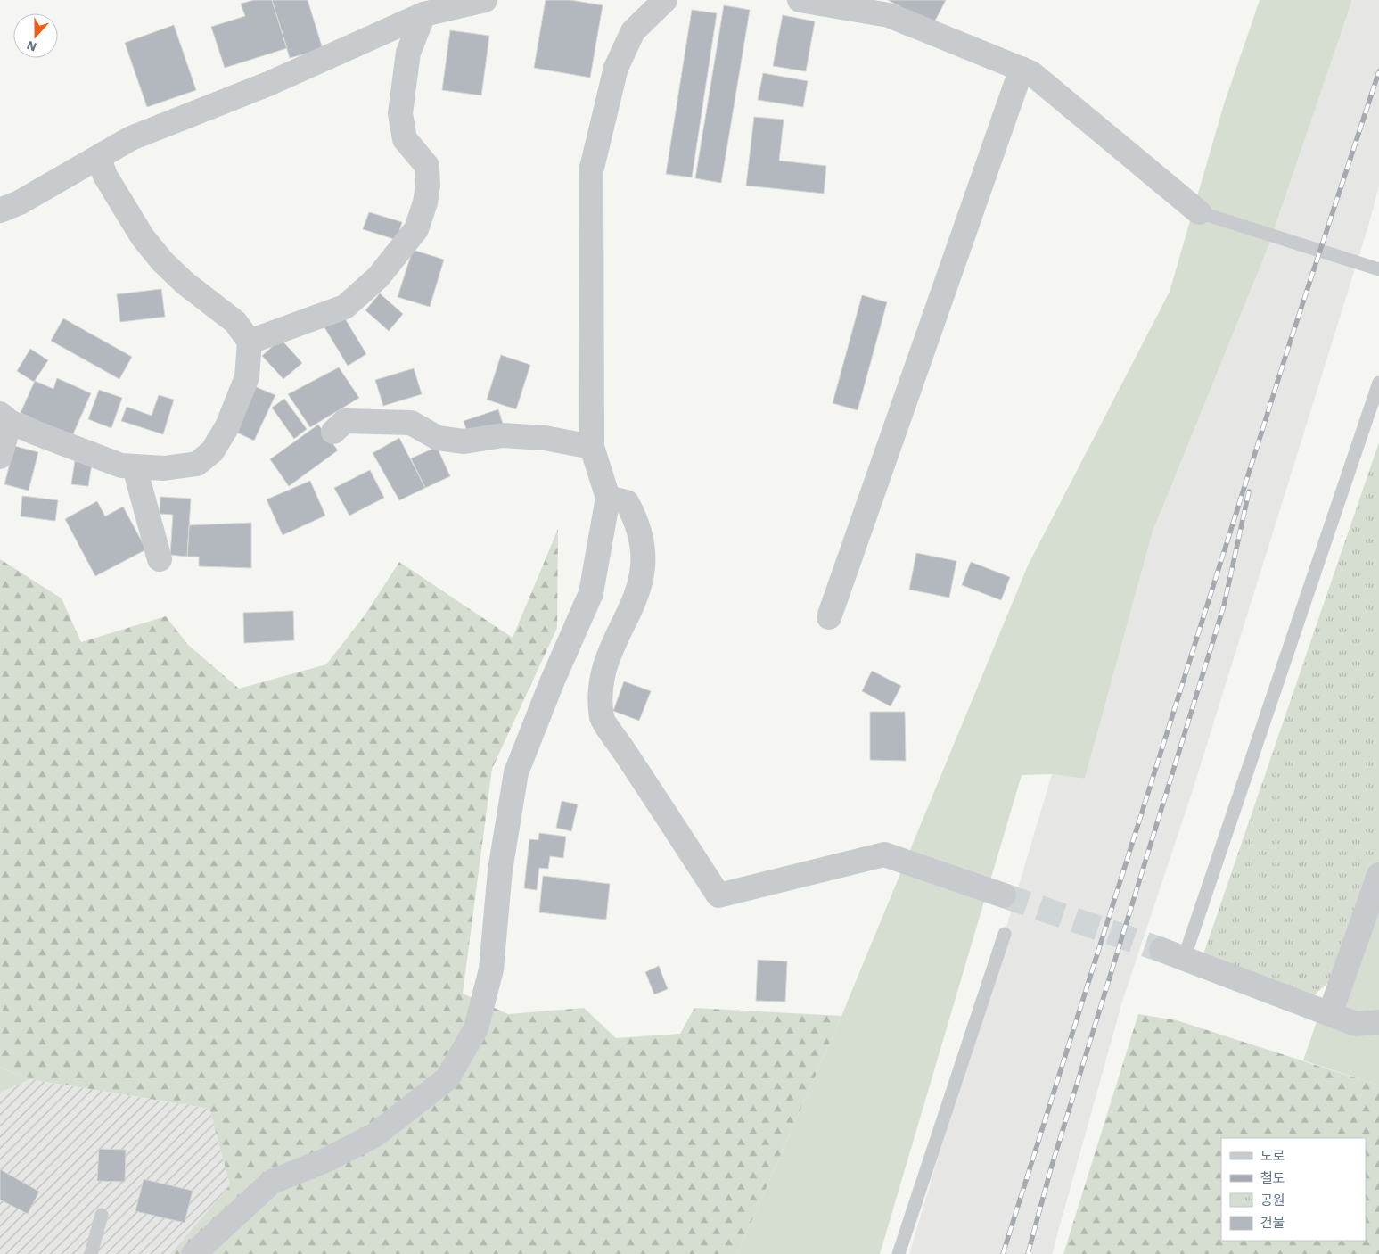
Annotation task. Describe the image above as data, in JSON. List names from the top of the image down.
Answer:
{
  "legend": [
    "도로",
    "철도",
    "공원",
    "건물"
  ],
  "north": "bottom"
}
